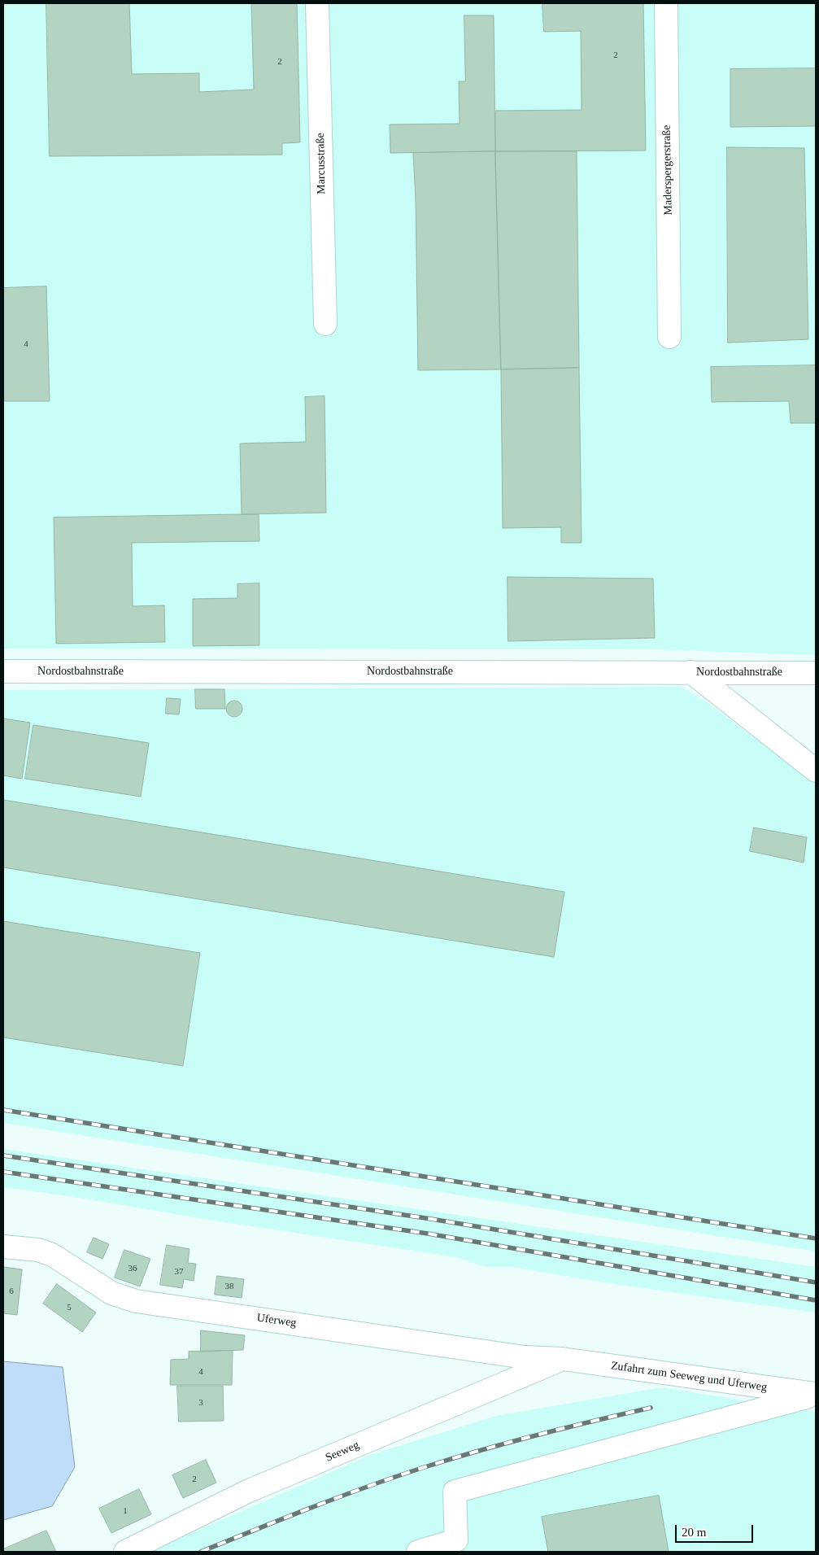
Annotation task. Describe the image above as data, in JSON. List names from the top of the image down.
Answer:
{
  "streets": {
    "street": [
      "Marcusstraße",
      "Maderspergerstraße",
      "Nordostbahnstraße",
      "Uferweg",
      "Zufahrt zum Seeweg und Uferweg",
      "Seeweg"
    ]
  },
  "crossings": [
    ["Uferweg", "Zufahrt zum Seeweg und Uferweg"],
    ["Uferweg", "Seeweg"],
    ["Zufahrt zum Seeweg und Uferweg", "Seeweg"]
  ],
  "house_numbers": [
    "2",
    "2",
    "4",
    "36",
    "37",
    "38",
    "6",
    "5",
    "4",
    "3",
    "2",
    "1"
  ],
  "scale_bar": "20 m"
}
